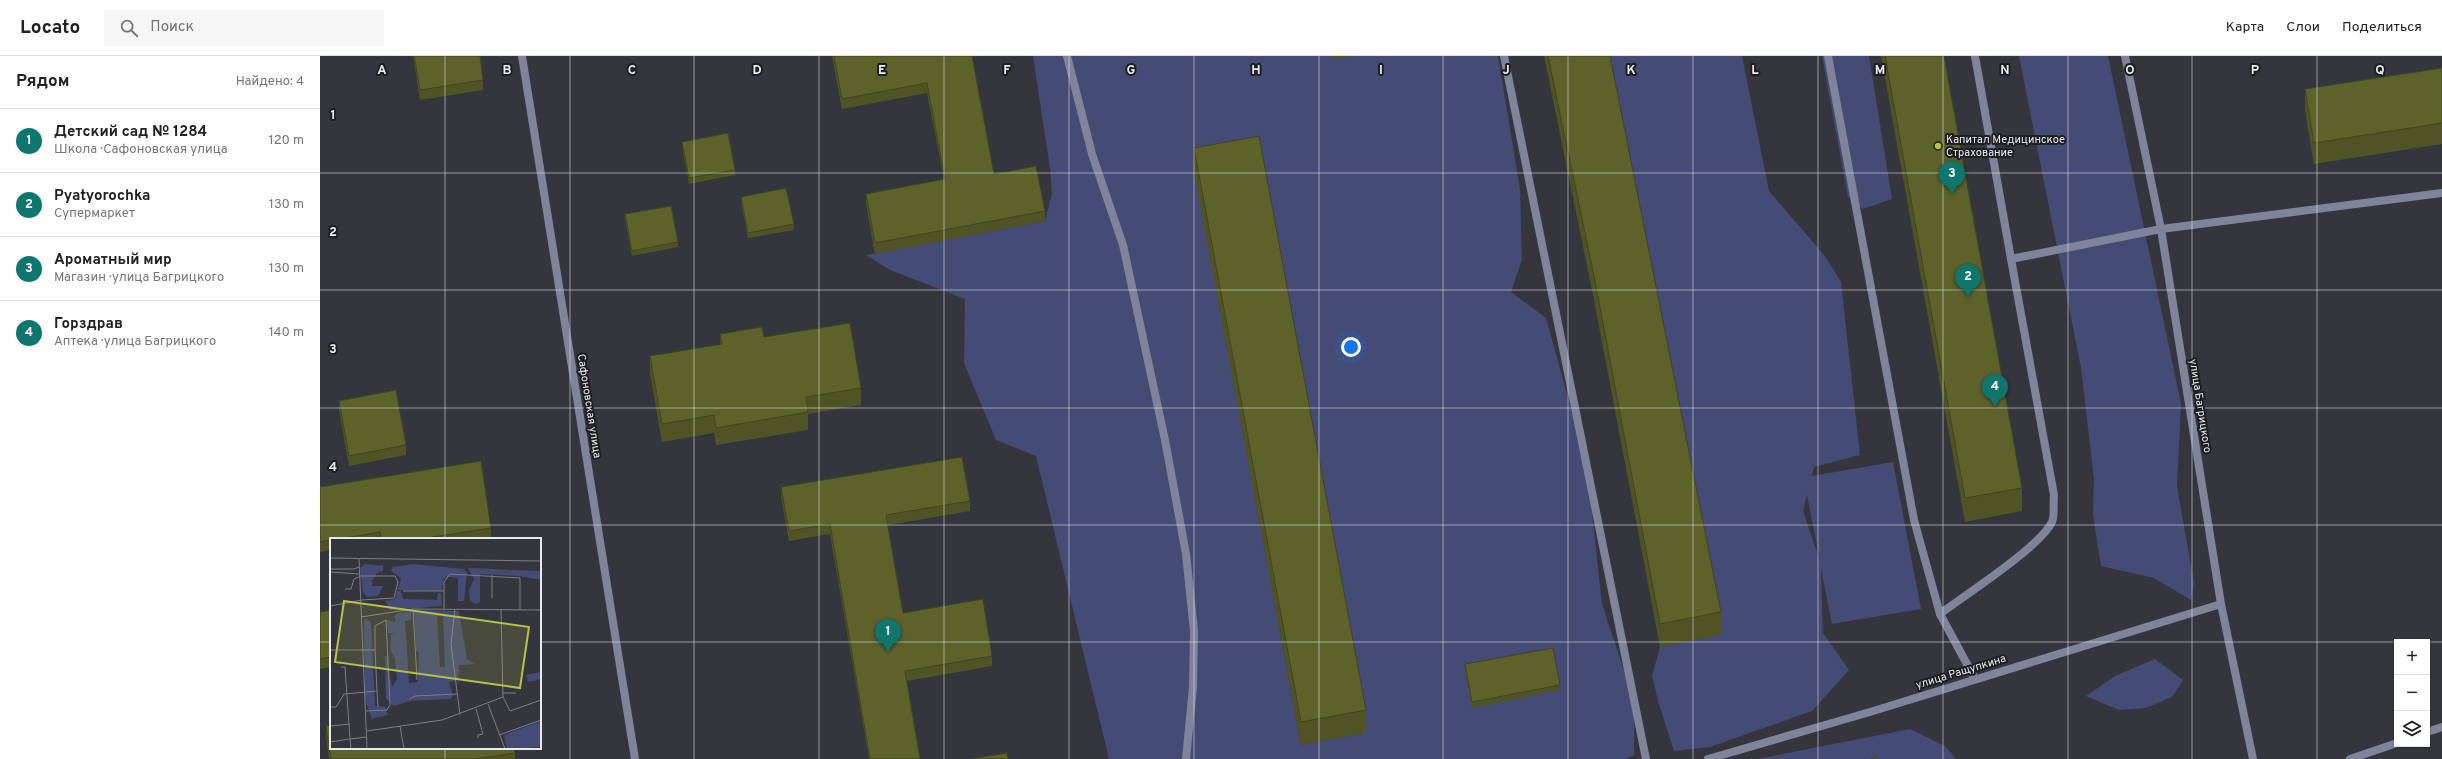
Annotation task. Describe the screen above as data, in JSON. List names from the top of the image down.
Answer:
{
  "streets": {
    "street": ["Сафоновская улица", "улица Багрицкого", "улица Ращупкина"]
  },
  "crossings": [
    ["улица Багрицкого", "улица Ращупкина"]
  ],
  "places": ["Капитал Медицинское Страхование"],
  "page": {
    "header": "Locato",
    "search": "Поиск",
    "nav": ["Карта", "Слои", "Поделиться"],
    "heading": ["Рядом", "Найдено: 4"],
    "list": [
      {
        "mark": "1",
        "name": "Детский сад № 1284",
        "note": "Школа · Сафоновская улица",
        "value": "120 m"
      },
      {
        "mark": "2",
        "name": "Pyatyorochka",
        "note": "Супермаркет",
        "value": "130 m"
      },
      {
        "mark": "3",
        "name": "Ароматный мир",
        "note": "Магазин · улица Багрицкого",
        "value": "130 m"
      },
      {
        "mark": "4",
        "name": "Горздрав",
        "note": "Аптека · улица Багрицкого",
        "value": "140 m"
      }
    ],
    "pins": [
      "3",
      "2",
      "4",
      "1"
    ],
    "map_buttons": ["+", "−"]
  },
  "grid": {
    "columns": [
      "A",
      "B",
      "C",
      "D",
      "E",
      "F",
      "G",
      "H",
      "I",
      "J",
      "K",
      "L",
      "M",
      "N",
      "O",
      "P",
      "Q"
    ],
    "rows": [
      "1",
      "2",
      "3",
      "4"
    ]
  }
}
